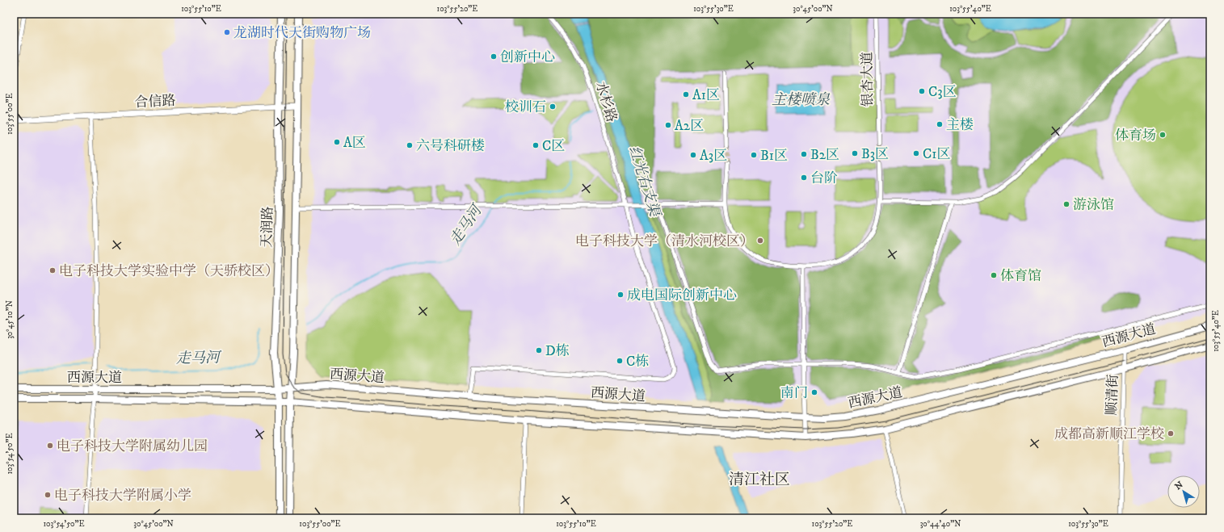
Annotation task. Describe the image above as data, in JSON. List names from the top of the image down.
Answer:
{
  "streets": {
    "main road": ["天润路", "西源大道"],
    "street": [
      "银杏大道",
      "合信路",
      "水杉路",
      "顺清街"
    ]
  },
  "crossings": [
    ["合信路", "天润路"],
    ["水杉路", "西源大道"],
    ["天润路", "西源大道"],
    ["西源大道", "顺清街"]
  ],
  "districts": ["清江社区"],
  "water": ["主楼喷泉", "红光右支渠", "走马河"],
  "places": [
    "龙湖时代天街购物广场",
    "创新中心",
    "C3区",
    "A1区",
    "校训石",
    "主楼",
    "A2区",
    "体育场",
    "A区",
    "六号科研楼",
    "C区",
    "B3区",
    "C1区",
    "B2区",
    "A3区",
    "B1区",
    "台阶",
    "游泳馆",
    "电子科技大学（清水河校区）",
    "电子科技大学实验中学（天骄校区）",
    "体育馆",
    "成电国际创新中心",
    "D栋",
    "C栋",
    "南门",
    "成都高新顺江学校",
    "电子科技大学附属幼儿园",
    "电子科技大学附属小学"
  ],
  "north": "top left",
  "coordinates": [
    "103°55'10\"E",
    "103°55'20\"E",
    "103°55'30\"E",
    "30°45'00\"N",
    "103°55'40\"E",
    "103°55'00\"E",
    "30°45'10\"N",
    "103°54'50\"E",
    "30°44'40\"N"
  ]
}
